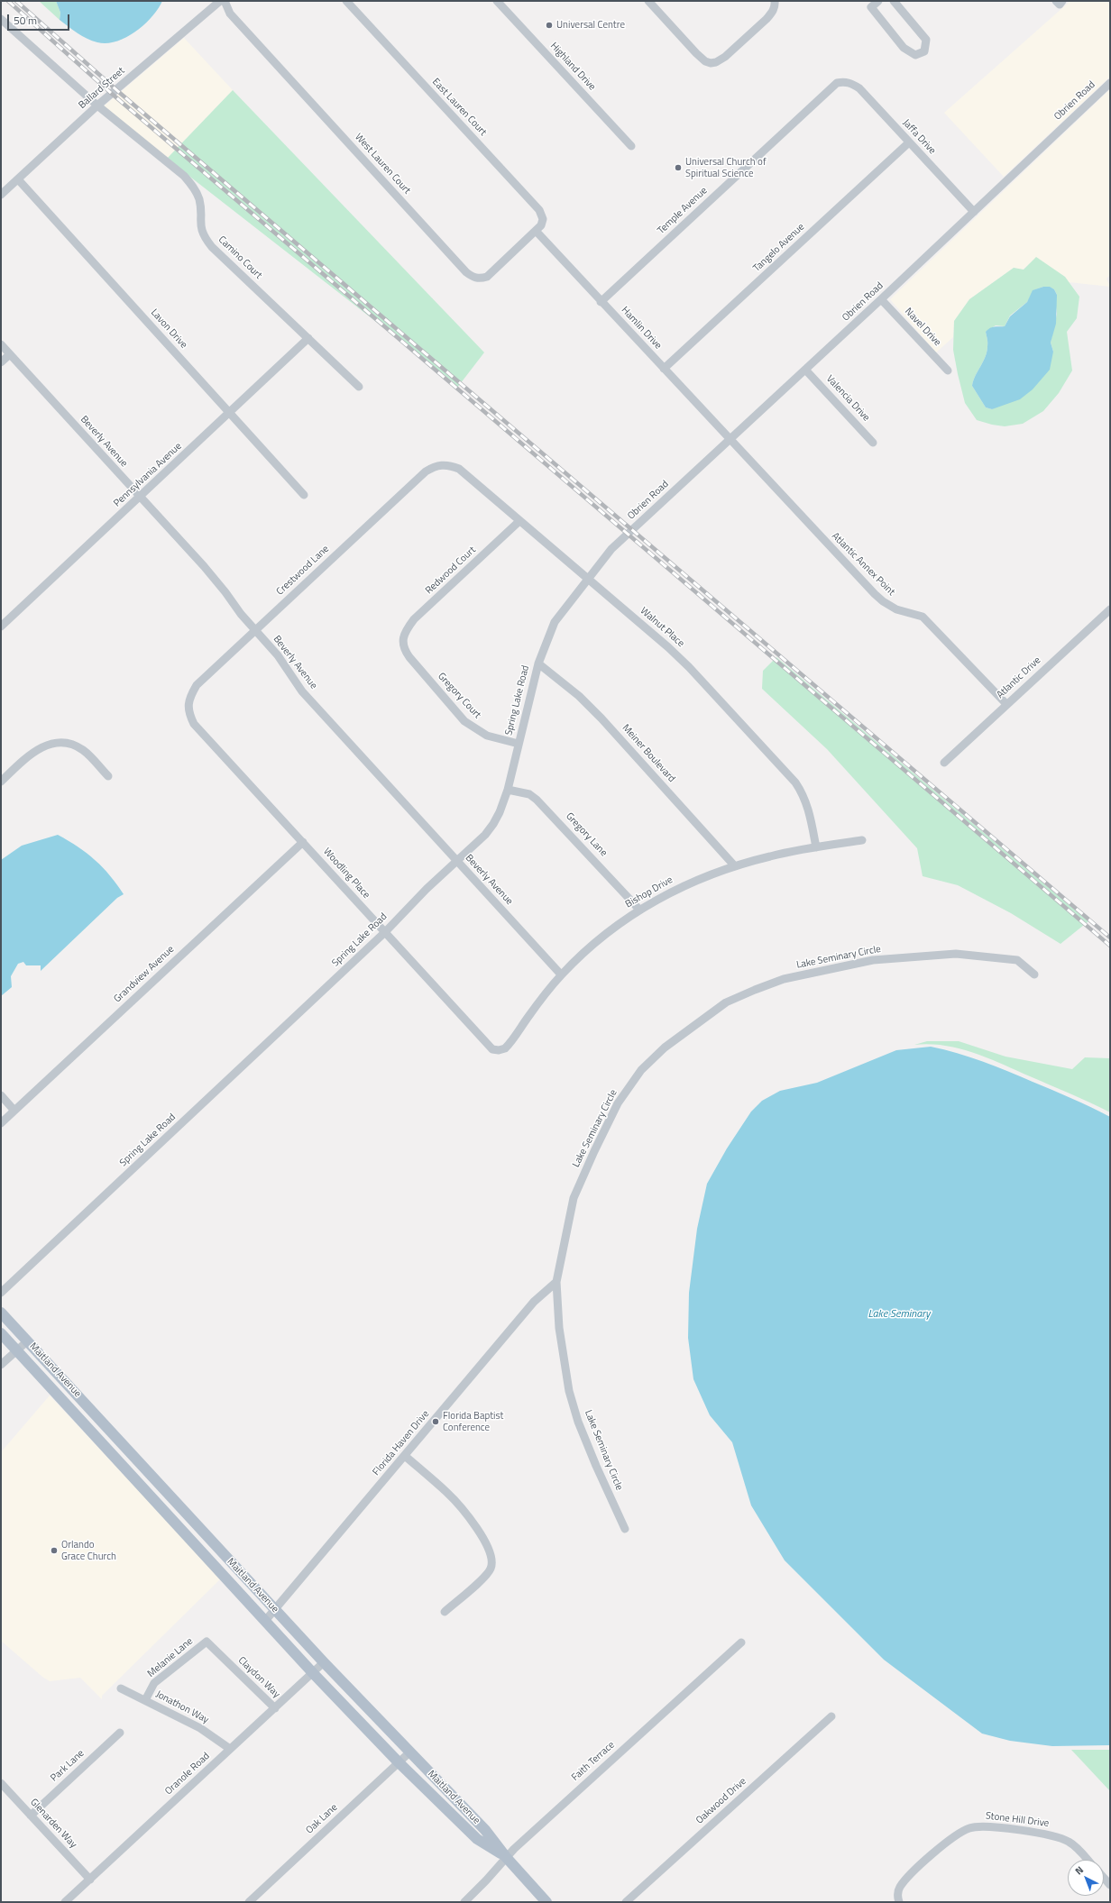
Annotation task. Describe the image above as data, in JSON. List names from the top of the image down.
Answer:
{
  "streets": {
    "main road": ["Maitland Avenue"],
    "street": [
      "Highland Drive",
      "Ballard Street",
      "Obrien Road",
      "East Lauren Court",
      "Jaffa Drive",
      "West Lauren Court",
      "Temple Avenue",
      "Tangelo Avenue",
      "Camino Court",
      "Navel Drive",
      "Hamlin Drive",
      "Lavon Drive",
      "Valencia Drive",
      "Beverly Avenue",
      "Pennsylvania Avenue",
      "Atlantic Annex Point",
      "Crestwood Lane",
      "Redwood Court",
      "Walnut Place",
      "Atlantic Drive",
      "Gregory Court",
      "Spring Lake Road",
      "Meiner Boulevard",
      "Gregory Lane",
      "Woodling Place",
      "Bishop Drive",
      "Lake Seminary Circle",
      "Grandview Avenue",
      "Florida Haven Drive",
      "Melanie Lane",
      "Claydon Way",
      "Jonathon Way",
      "Faith Terrace",
      "Park Lane",
      "Oranole Road",
      "Oakwood Drive",
      "Oak Lane",
      "Stone Hill Drive",
      "Glenarden Way"
    ]
  },
  "crossings": [
    ["Ballard Street", "Camino Court"],
    ["Ballard Street", "Lavon Drive"],
    ["Obrien Road", "Jaffa Drive"],
    ["Obrien Road", "Navel Drive"],
    ["Obrien Road", "Hamlin Drive"],
    ["Obrien Road", "Valencia Drive"],
    ["Obrien Road", "Atlantic Annex Point"],
    ["Obrien Road", "Spring Lake Road"],
    ["East Lauren Court", "West Lauren Court"],
    ["East Lauren Court", "Hamlin Drive"],
    ["Jaffa Drive", "Temple Avenue"],
    ["Jaffa Drive", "Tangelo Avenue"],
    ["West Lauren Court", "Hamlin Drive"],
    ["Temple Avenue", "Hamlin Drive"],
    ["Tangelo Avenue", "Hamlin Drive"],
    ["Camino Court", "Pennsylvania Avenue"],
    ["Hamlin Drive", "Atlantic Annex Point"],
    ["Lavon Drive", "Pennsylvania Avenue"],
    ["Beverly Avenue", "Pennsylvania Avenue"],
    ["Beverly Avenue", "Crestwood Lane"],
    ["Beverly Avenue", "Spring Lake Road"],
    ["Beverly Avenue", "Bishop Drive"],
    ["Atlantic Annex Point", "Atlantic Drive"],
    ["Crestwood Lane", "Walnut Place"],
    ["Crestwood Lane", "Woodling Place"],
    ["Redwood Court", "Walnut Place"],
    ["Redwood Court", "Gregory Court"],
    ["Walnut Place", "Spring Lake Road"],
    ["Walnut Place", "Bishop Drive"],
    ["Gregory Court", "Spring Lake Road"],
    ["Spring Lake Road", "Meiner Boulevard"],
    ["Spring Lake Road", "Gregory Lane"],
    ["Spring Lake Road", "Woodling Place"],
    ["Meiner Boulevard", "Bishop Drive"],
    ["Gregory Lane", "Bishop Drive"],
    ["Woodling Place", "Bishop Drive"],
    ["Woodling Place", "Grandview Avenue"],
    ["Lake Seminary Circle", "Florida Haven Drive"],
    ["Maitland Avenue", "Florida Haven Drive"],
    ["Maitland Avenue", "Faith Terrace"],
    ["Maitland Avenue", "Oranole Road"],
    ["Maitland Avenue", "Oak Lane"],
    ["Melanie Lane", "Claydon Way"],
    ["Melanie Lane", "Jonathon Way"],
    ["Claydon Way", "Oranole Road"],
    ["Jonathon Way", "Oranole Road"],
    ["Park Lane", "Glenarden Way"],
    ["Oranole Road", "Glenarden Way"]
  ],
  "water": ["Lake Seminary"],
  "places": [
    "Universal Centre",
    "Universal Church of Spiritual Science",
    "Florida Baptist Conference",
    "Orlando Grace Church"
  ],
  "scale_bar": "50 m",
  "north": "top left"
}
